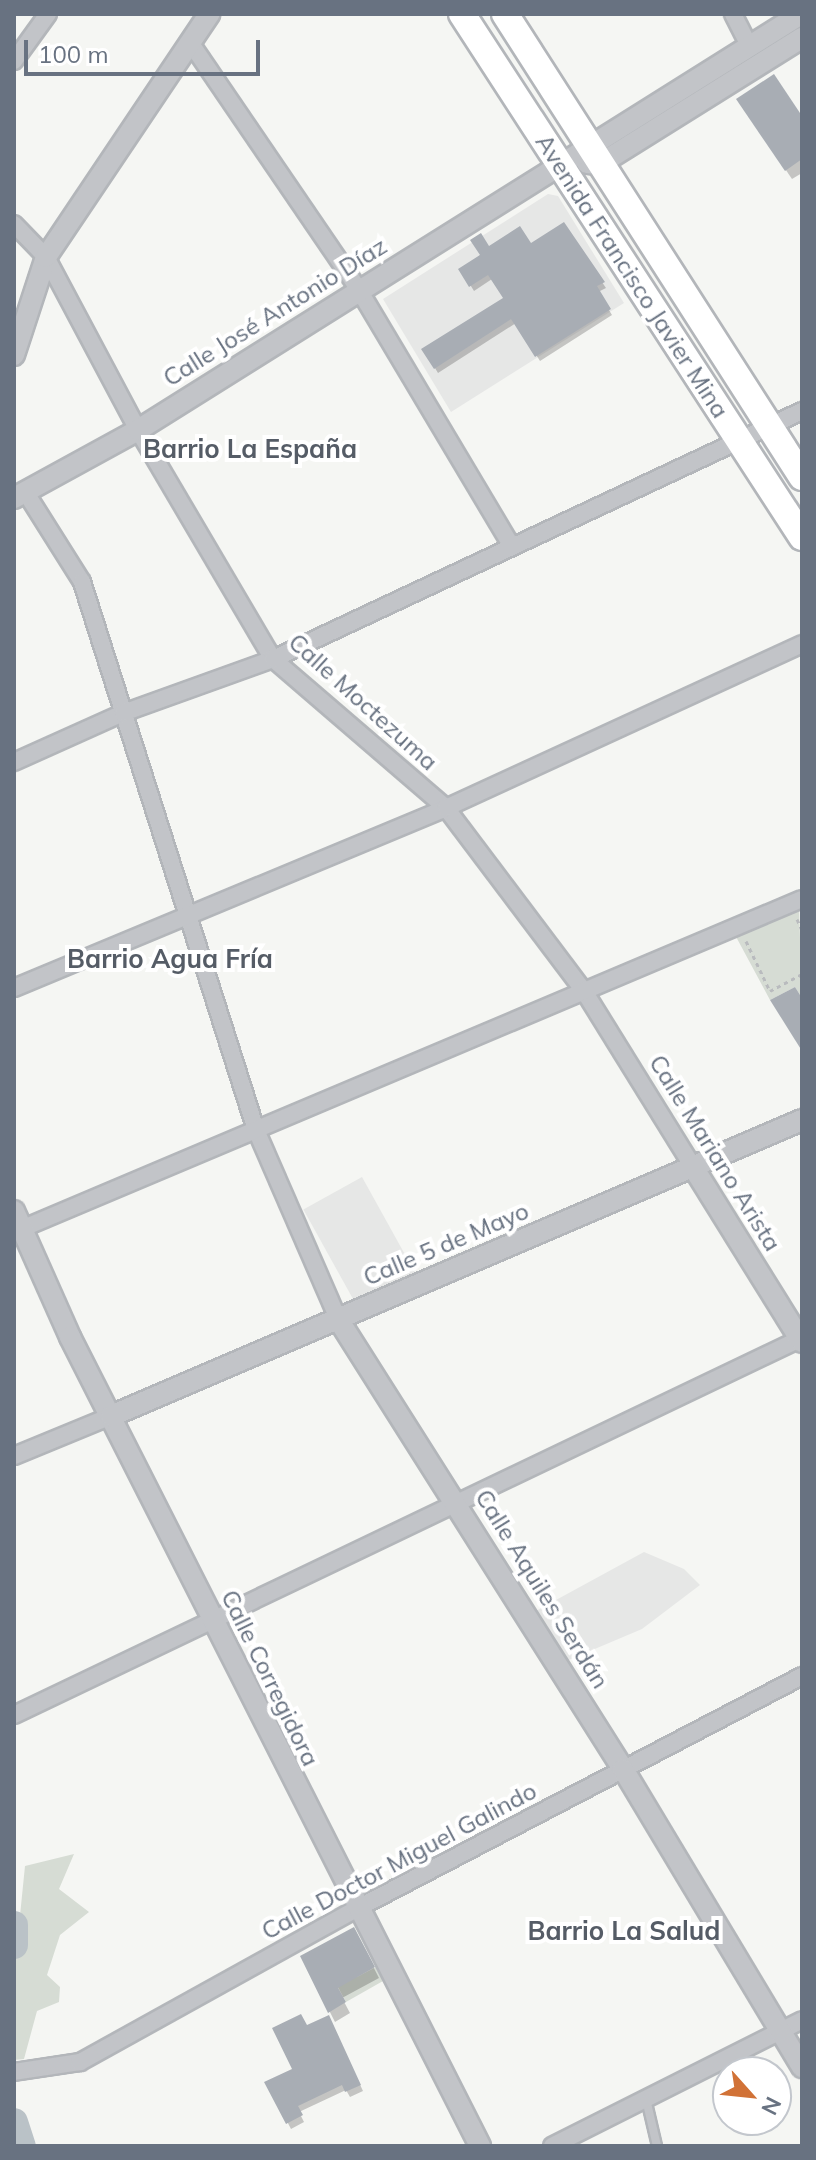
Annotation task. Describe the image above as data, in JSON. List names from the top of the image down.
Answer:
{
  "streets": {
    "main road": ["Avenida Francisco Javier Mina"],
    "street": [
      "Calle José Antonio Díaz",
      "Calle Moctezuma",
      "Calle Mariano Arista",
      "Calle 5 de Mayo",
      "Calle Aquiles Serdán",
      "Calle Corregidora",
      "Calle Doctor Miguel Galindo"
    ]
  },
  "crossings": [
    ["Avenida Francisco Javier Mina", "Calle José Antonio Díaz"],
    ["Calle José Antonio Díaz", "Calle Moctezuma"],
    ["Calle José Antonio Díaz", "Calle Aquiles Serdán"],
    ["Calle Moctezuma", "Calle Mariano Arista"],
    ["Calle Mariano Arista", "Calle 5 de Mayo"],
    ["Calle 5 de Mayo", "Calle Aquiles Serdán"],
    ["Calle 5 de Mayo", "Calle Corregidora"],
    ["Calle Aquiles Serdán", "Calle Doctor Miguel Galindo"],
    ["Calle Corregidora", "Calle Doctor Miguel Galindo"]
  ],
  "districts": ["Barrio La España", "Barrio Agua Fría", "Barrio La Salud"],
  "scale_bar": "100 m",
  "north": "bottom right"
}
